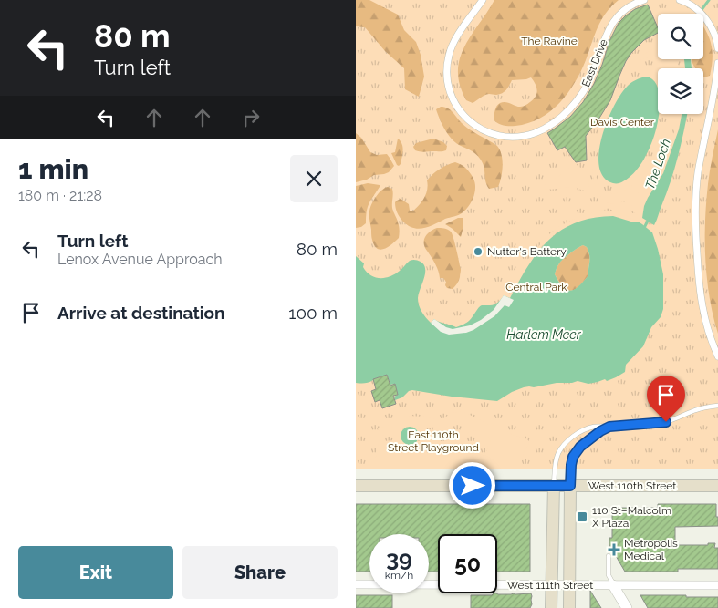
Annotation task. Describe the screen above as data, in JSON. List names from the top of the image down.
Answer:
{
  "streets": {
    "main road": ["West 110th Street"],
    "street": ["East Drive", "West 111th Street"]
  },
  "water": ["The Loch", "Harlem Meer"],
  "parks": [
    "The Ravine",
    "Davis Center",
    "Central Park",
    "East 110th Street Playground"
  ],
  "places": {
    "other": ["Nutter's Battery"],
    "transit": ["110 St–Malcolm X Plaza"],
    "health": ["Metropolis Medical"]
  },
  "page": {
    "turn": ["80 m", "Turn left"],
    "heading": ["1 min", "180 m · 21:28"],
    "list": [
      {
        "name": "Turn left",
        "note": "Lenox Avenue Approach",
        "value": "80 m"
      },
      {
        "name": "Arrive at destination",
        "value": "100 m"
      }
    ],
    "speed": "39 km/h",
    "limit": "50",
    "buttons": ["Exit", "Share"]
  }
}
